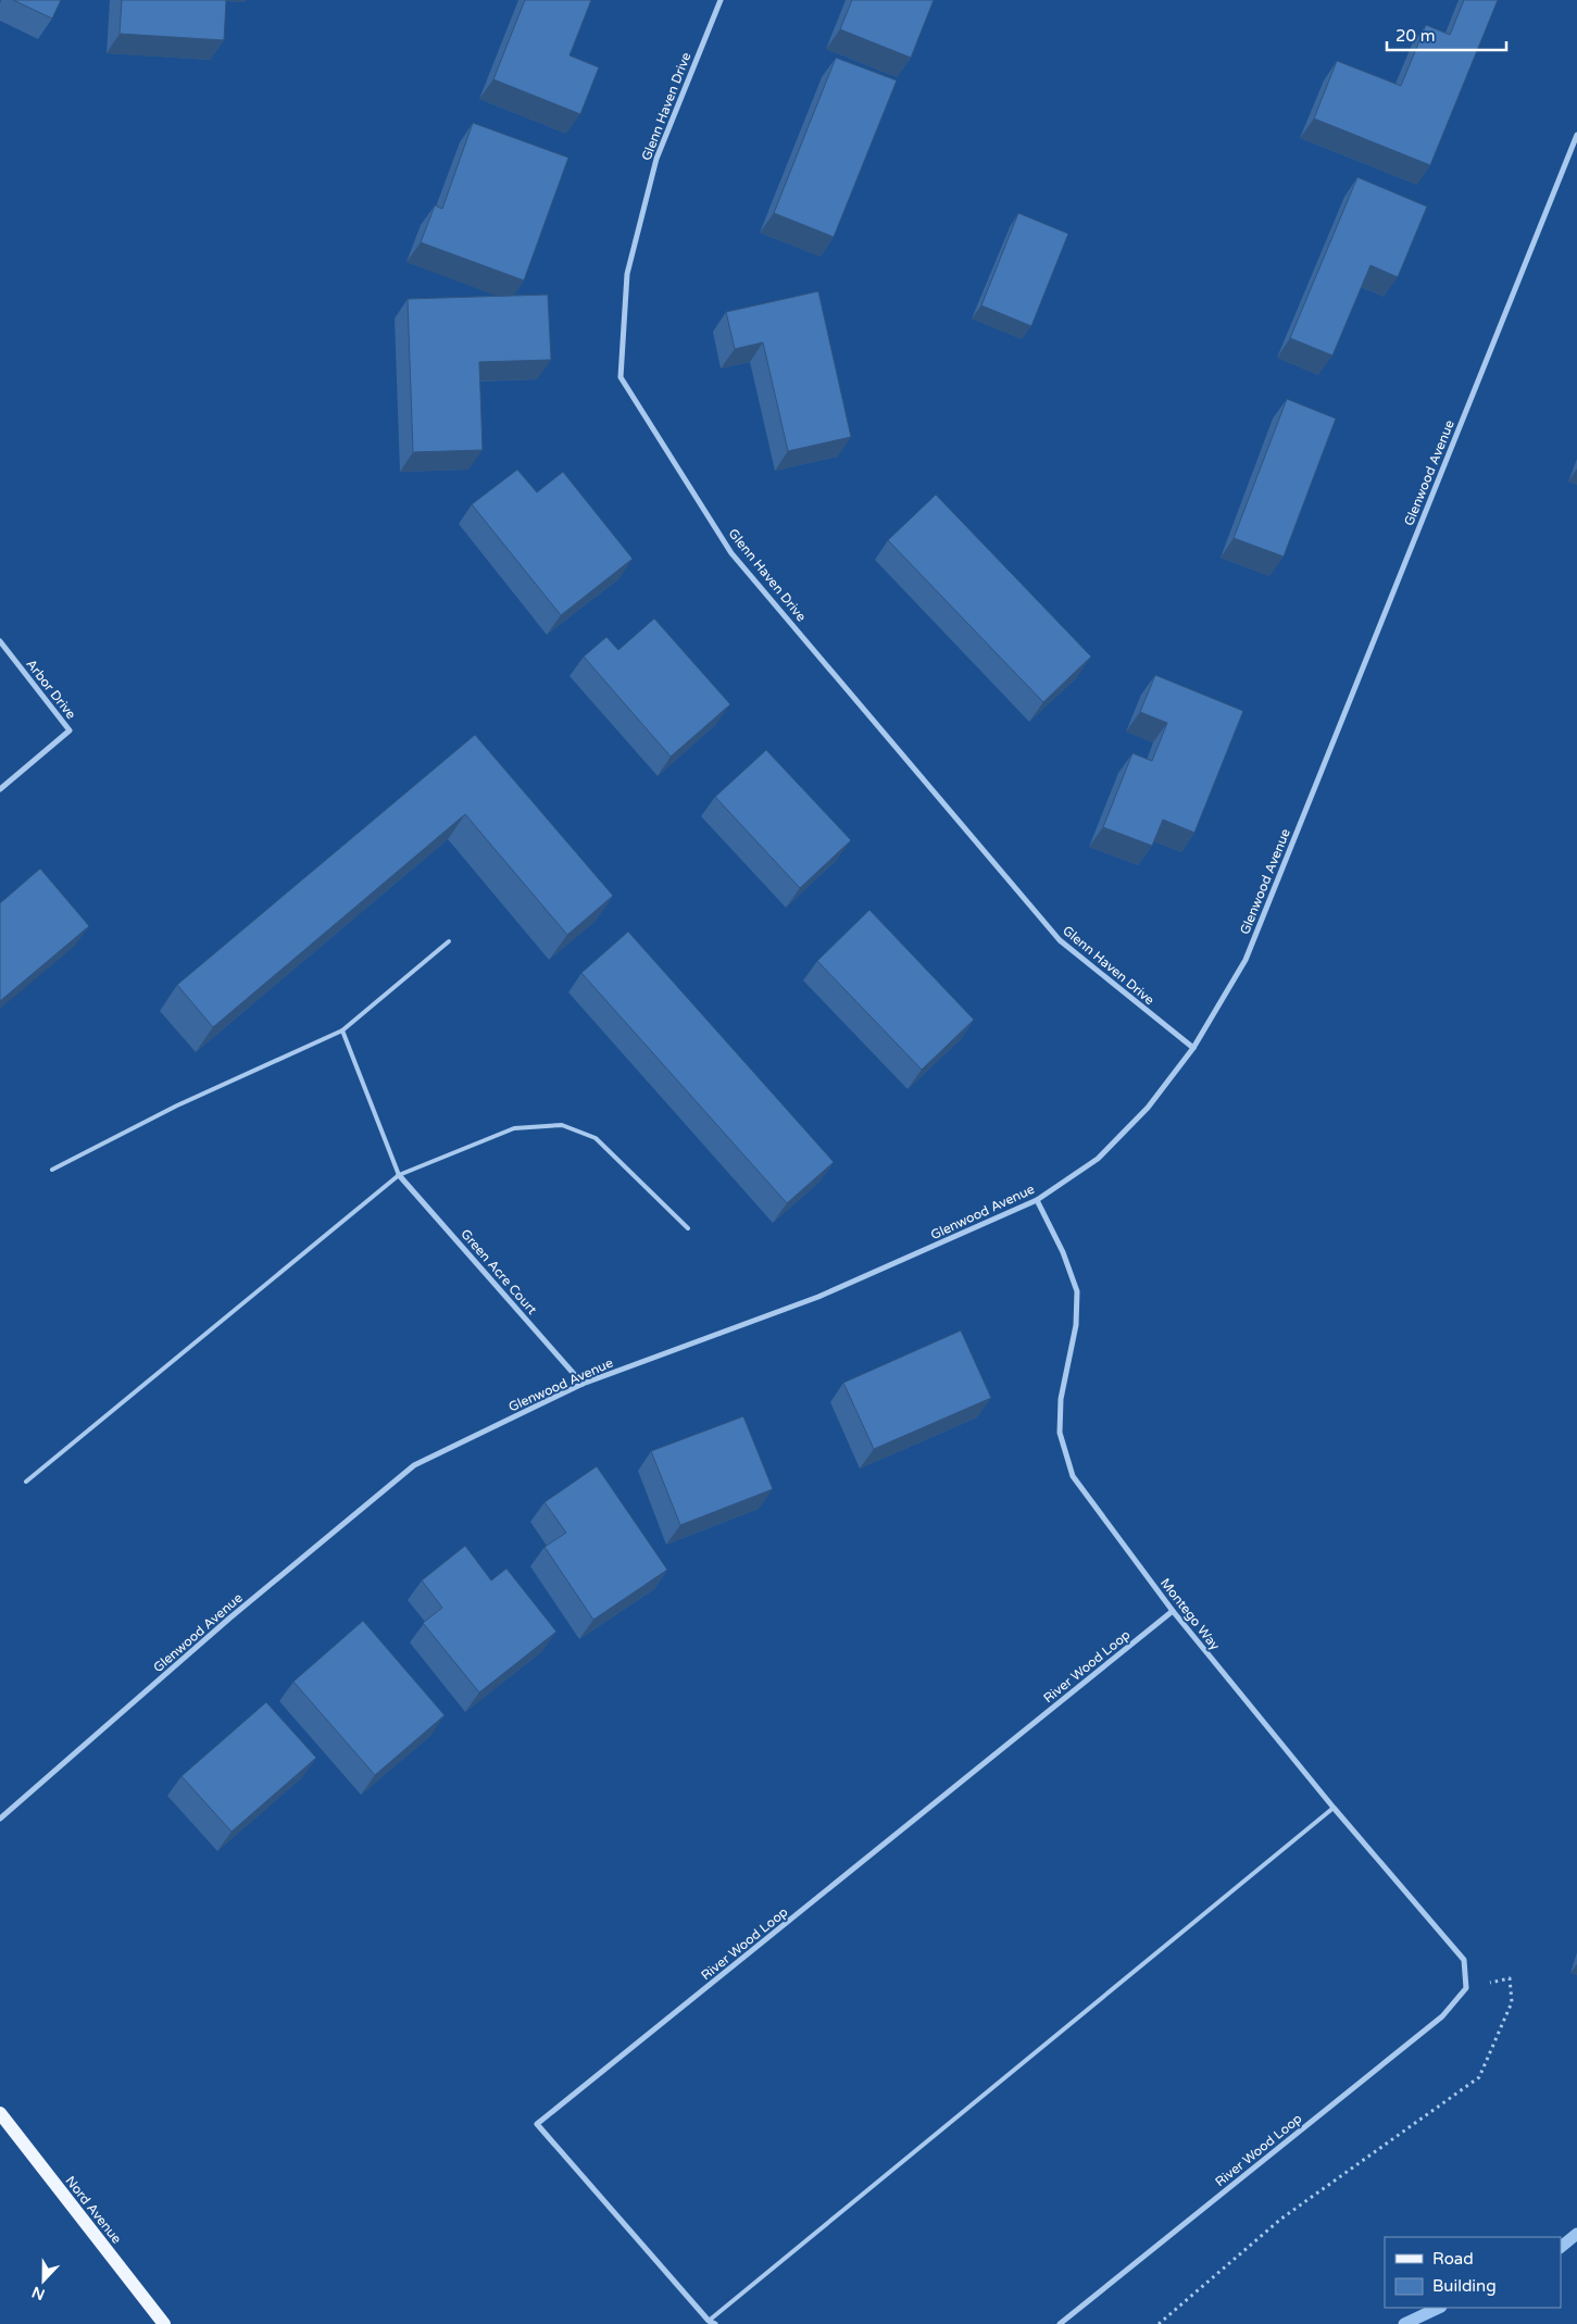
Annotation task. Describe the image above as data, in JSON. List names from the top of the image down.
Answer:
{
  "streets": {
    "main road": ["Nord Avenue"],
    "street": [
      "Glenn Haven Drive",
      "Glenwood Avenue",
      "Arbor Drive",
      "Green Acre Court",
      "Montego Way",
      "River Wood Loop"
    ]
  },
  "crossings": [
    ["Glenn Haven Drive", "Glenwood Avenue"],
    ["Glenwood Avenue", "Green Acre Court"],
    ["Glenwood Avenue", "Montego Way"],
    ["Montego Way", "River Wood Loop"]
  ],
  "legend": ["Road", "Building"],
  "scale_bar": "20 m",
  "north": "bottom"
}
